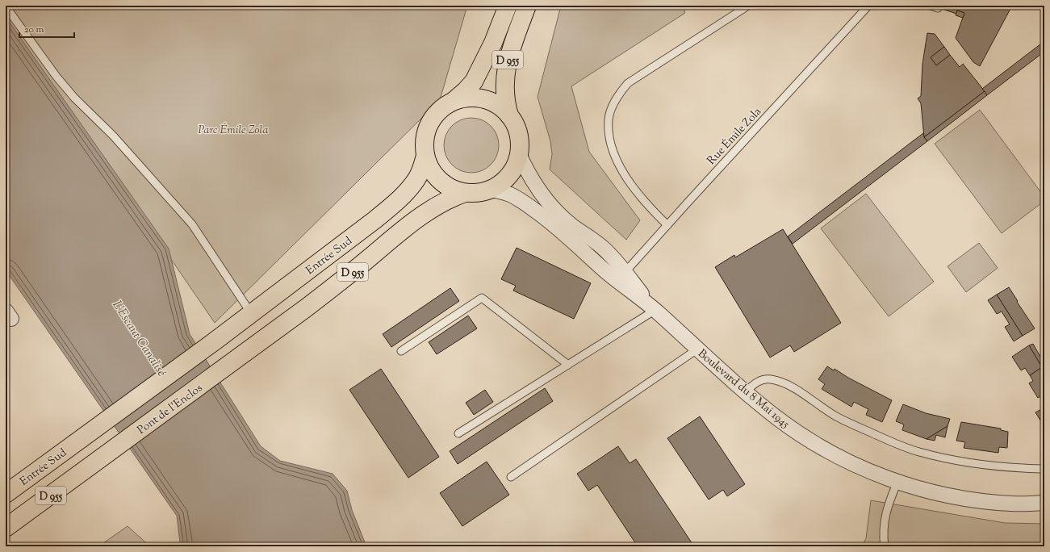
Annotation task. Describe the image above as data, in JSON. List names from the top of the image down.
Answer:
{
  "streets": {
    "main road": ["D 955", "Entrée Sud", "Pont de l'Enclos"],
    "street": ["Boulevard du 8 Mai 1945"],
    "lane": ["Rue Émile Zola"]
  },
  "crossings": [
    ["D 955", "Entrée Sud"],
    ["D 955", "Boulevard du 8 Mai 1945"],
    ["D 955", "Pont de l'Enclos"],
    ["Rue Émile Zola", "Boulevard du 8 Mai 1945"],
    ["Entrée Sud", "Boulevard du 8 Mai 1945"],
    ["Entrée Sud", "Pont de l'Enclos"],
    ["Boulevard du 8 Mai 1945", "Pont de l'Enclos"]
  ],
  "water": ["L'Escaut Canalisé"],
  "parks": ["Parc Émile Zola"],
  "scale_bar": "20 m"
}
